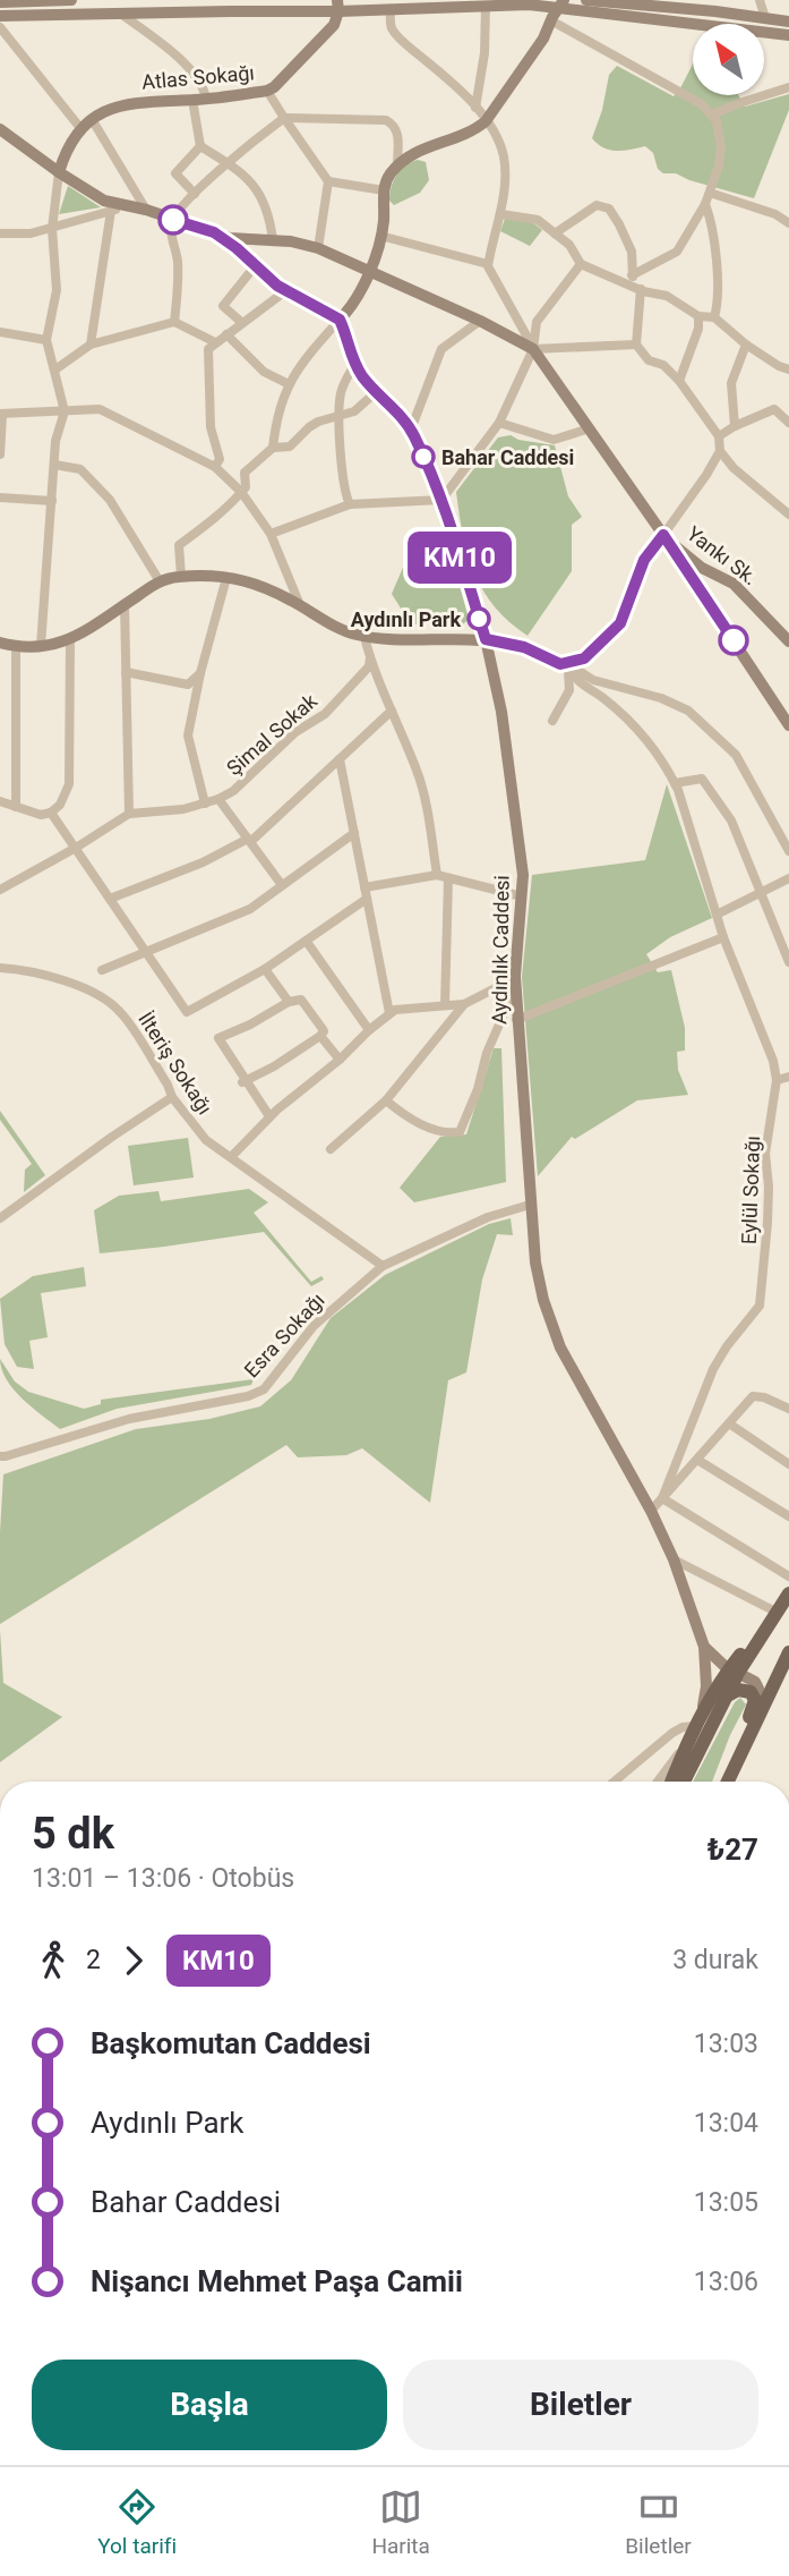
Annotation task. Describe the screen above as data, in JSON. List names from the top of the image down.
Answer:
{
  "streets": {
    "street": [
      "Atlas Sokağı",
      "Yankı Sk.",
      "Şimal Sokak",
      "Aydınlık Caddesi",
      "İlteriş Sokağı",
      "Eylül Sokağı",
      "Esra Sokağı"
    ]
  },
  "crossings": [
    ["Yankı Sk.", "Aydınlık Caddesi"],
    ["Yankı Sk.", "Eylül Sokağı"],
    ["Aydınlık Caddesi", "Eylül Sokağı"],
    ["Aydınlık Caddesi", "Esra Sokağı"],
    ["İlteriş Sokağı", "Esra Sokağı"]
  ],
  "places": ["Bahar Caddesi", "Aydınlı Park"],
  "lines": ["bus line KM10"],
  "north": "top left",
  "page": {
    "on_map": "KM10",
    "heading": ["5 dk", "13:01 – 13:06 · Otobüs", "₺27"],
    "legs": ["2", "KM10", "3 durak"],
    "list": [
      {
        "name": "Başkomutan Caddesi",
        "value": "13:03"
      },
      {
        "name": "Aydınlı Park",
        "value": "13:04"
      },
      {
        "name": "Bahar Caddesi",
        "value": "13:05"
      },
      {
        "name": "Nişancı Mehmet Paşa Camii",
        "value": "13:06"
      }
    ],
    "buttons": ["Başla", "Biletler"],
    "tabs": ["Yol tarifi", "Harita", "Biletler"]
  }
}
